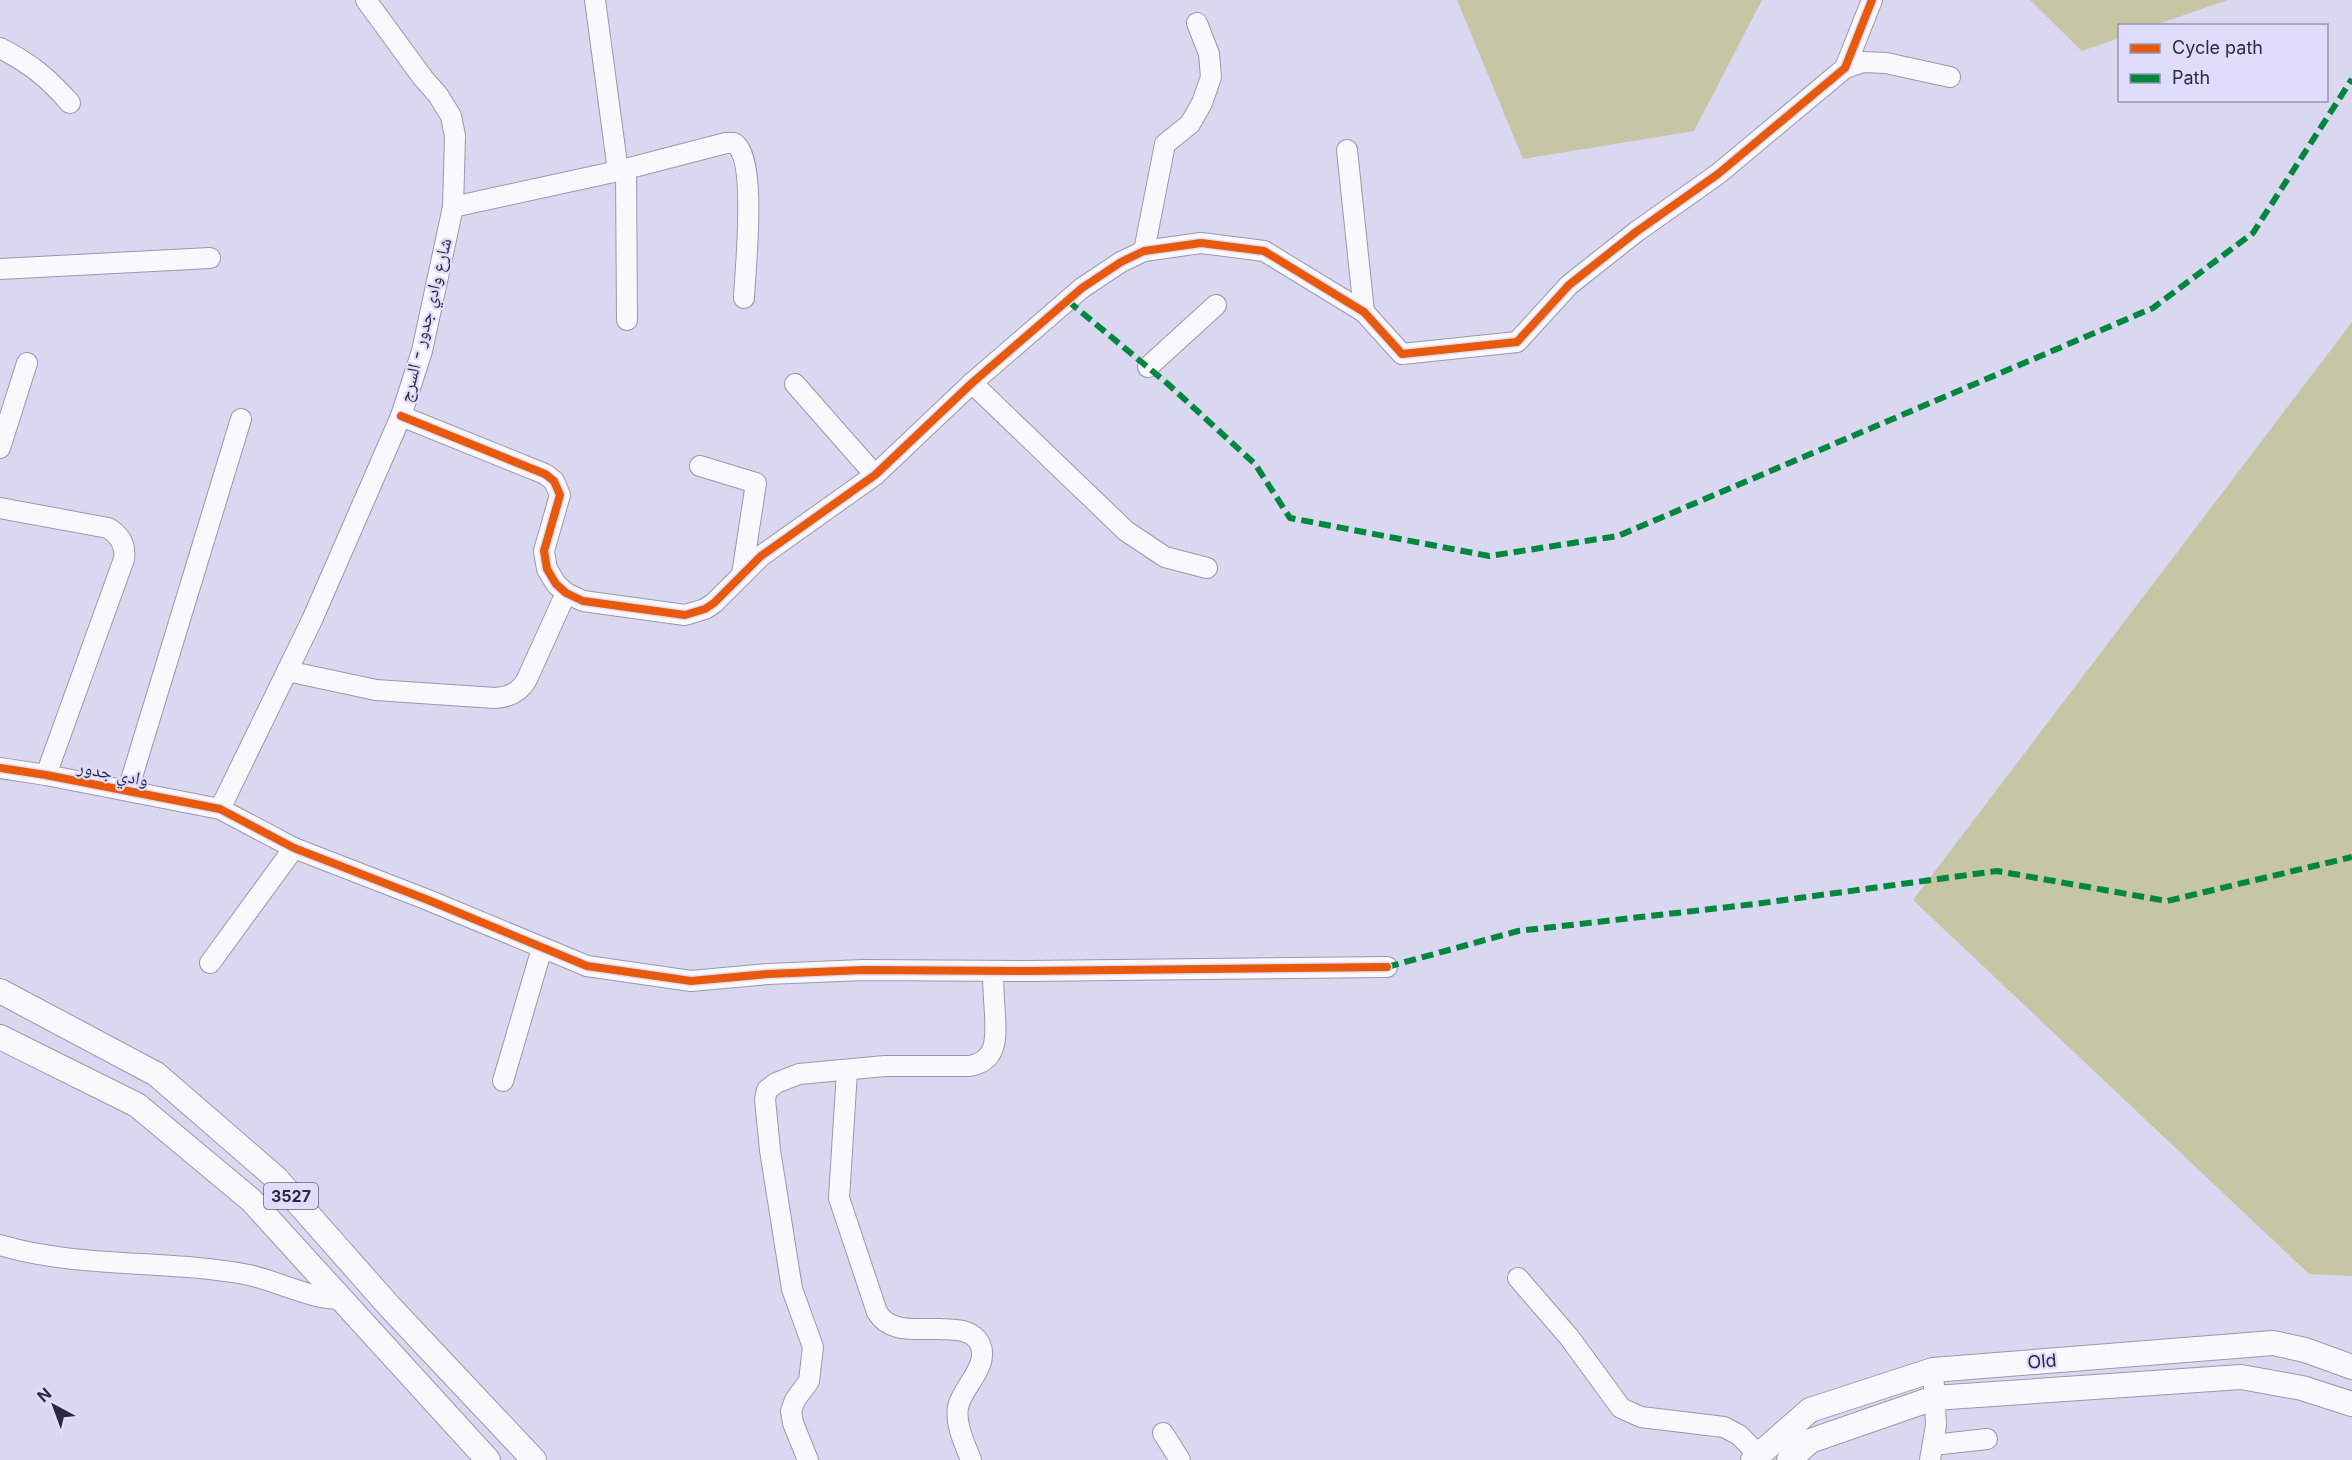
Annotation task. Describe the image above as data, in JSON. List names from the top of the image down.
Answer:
{
  "streets": {
    "main road": ["3527", "Old"],
    "street": ["شارع وادي جدور - السرج", "وادي جدور"]
  },
  "crossings": [
    ["شارع وادي جدور - السرج", "وادي جدور"]
  ],
  "legend": ["Cycle path", "Path"],
  "north": "top left"
}
